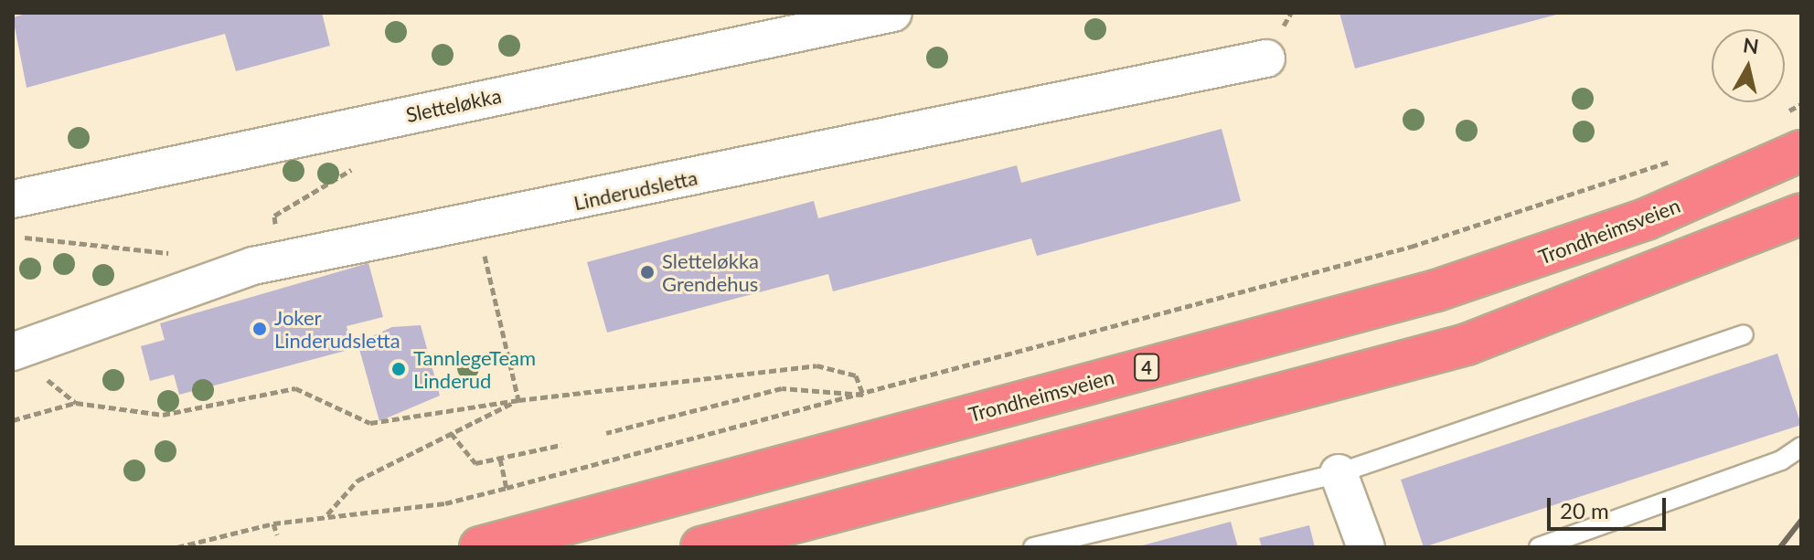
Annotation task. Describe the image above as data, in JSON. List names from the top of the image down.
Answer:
{
  "streets": {
    "highway": ["Trondheimsveien", "4"],
    "street": ["Sletteløkka", "Linderudsletta"]
  },
  "places": ["Sletteløkka Grendehus", "Joker Linderudsletta", "TannlegeTeam Linderud"],
  "scale_bar": "20 m",
  "north": "top"
}
